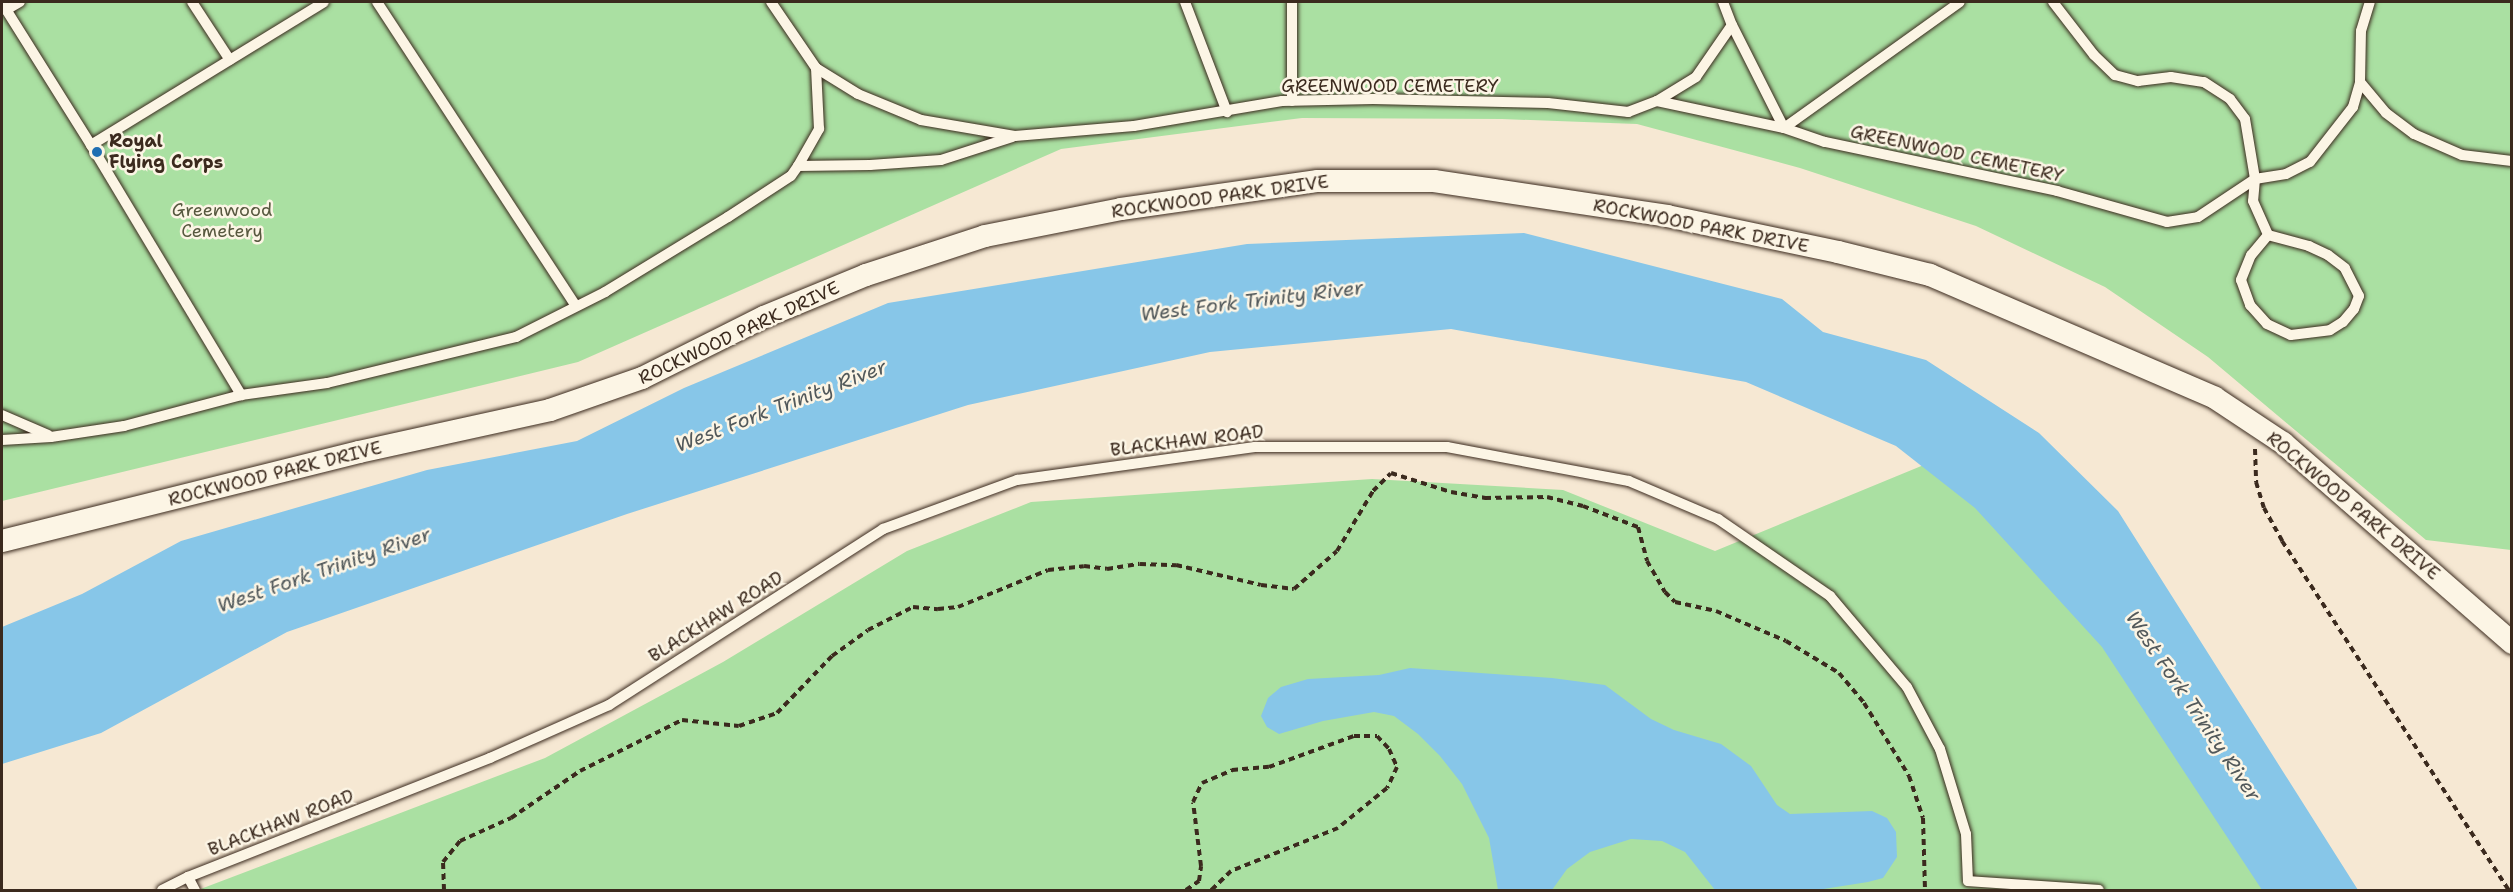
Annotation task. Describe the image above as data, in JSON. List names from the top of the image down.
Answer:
{
  "streets": {
    "street": ["ROCKWOOD PARK DRIVE"],
    "lane": ["GREENWOOD CEMETERY", "BLACKHAW ROAD"]
  },
  "water": ["West Fork Trinity River"],
  "parks": ["Greenwood Cemetery"],
  "places": ["Royal Flying Corps"]
}
